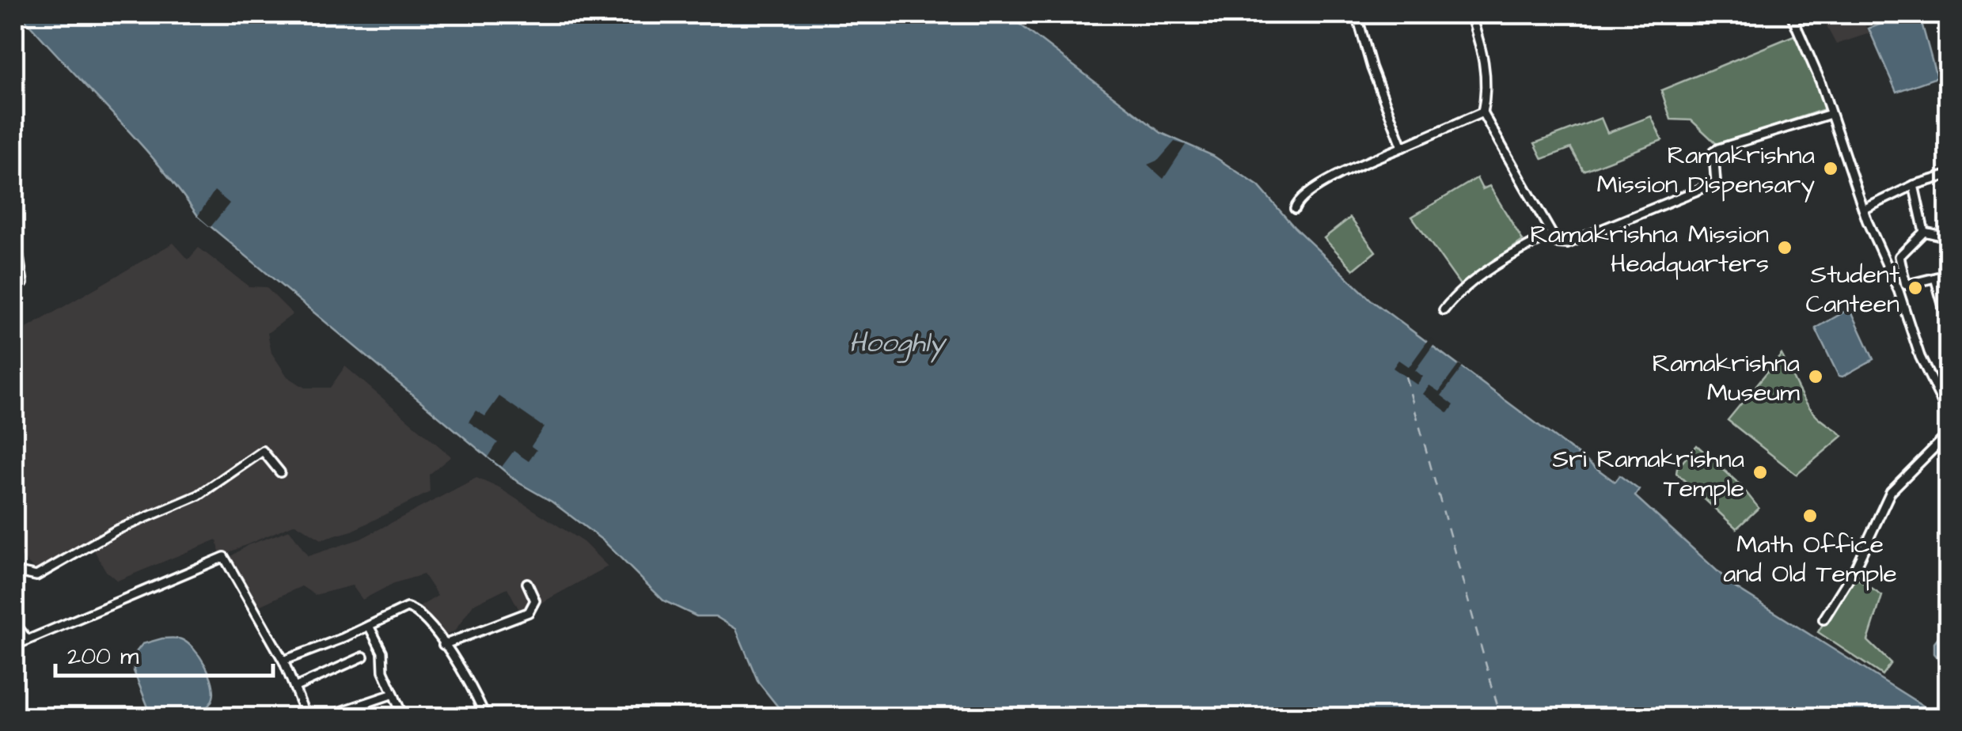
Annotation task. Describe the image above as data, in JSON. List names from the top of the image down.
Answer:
{
  "water": ["Hooghly"],
  "places": [
    "Ramakrishna Mission Dispensary",
    "Ramakrishna Mission Headquarters",
    "Student Canteen",
    "Ramakrishna Museum",
    "Sri Ramakrishna Temple",
    "Math Office and Old Temple"
  ],
  "scale_bar": "200 m"
}
